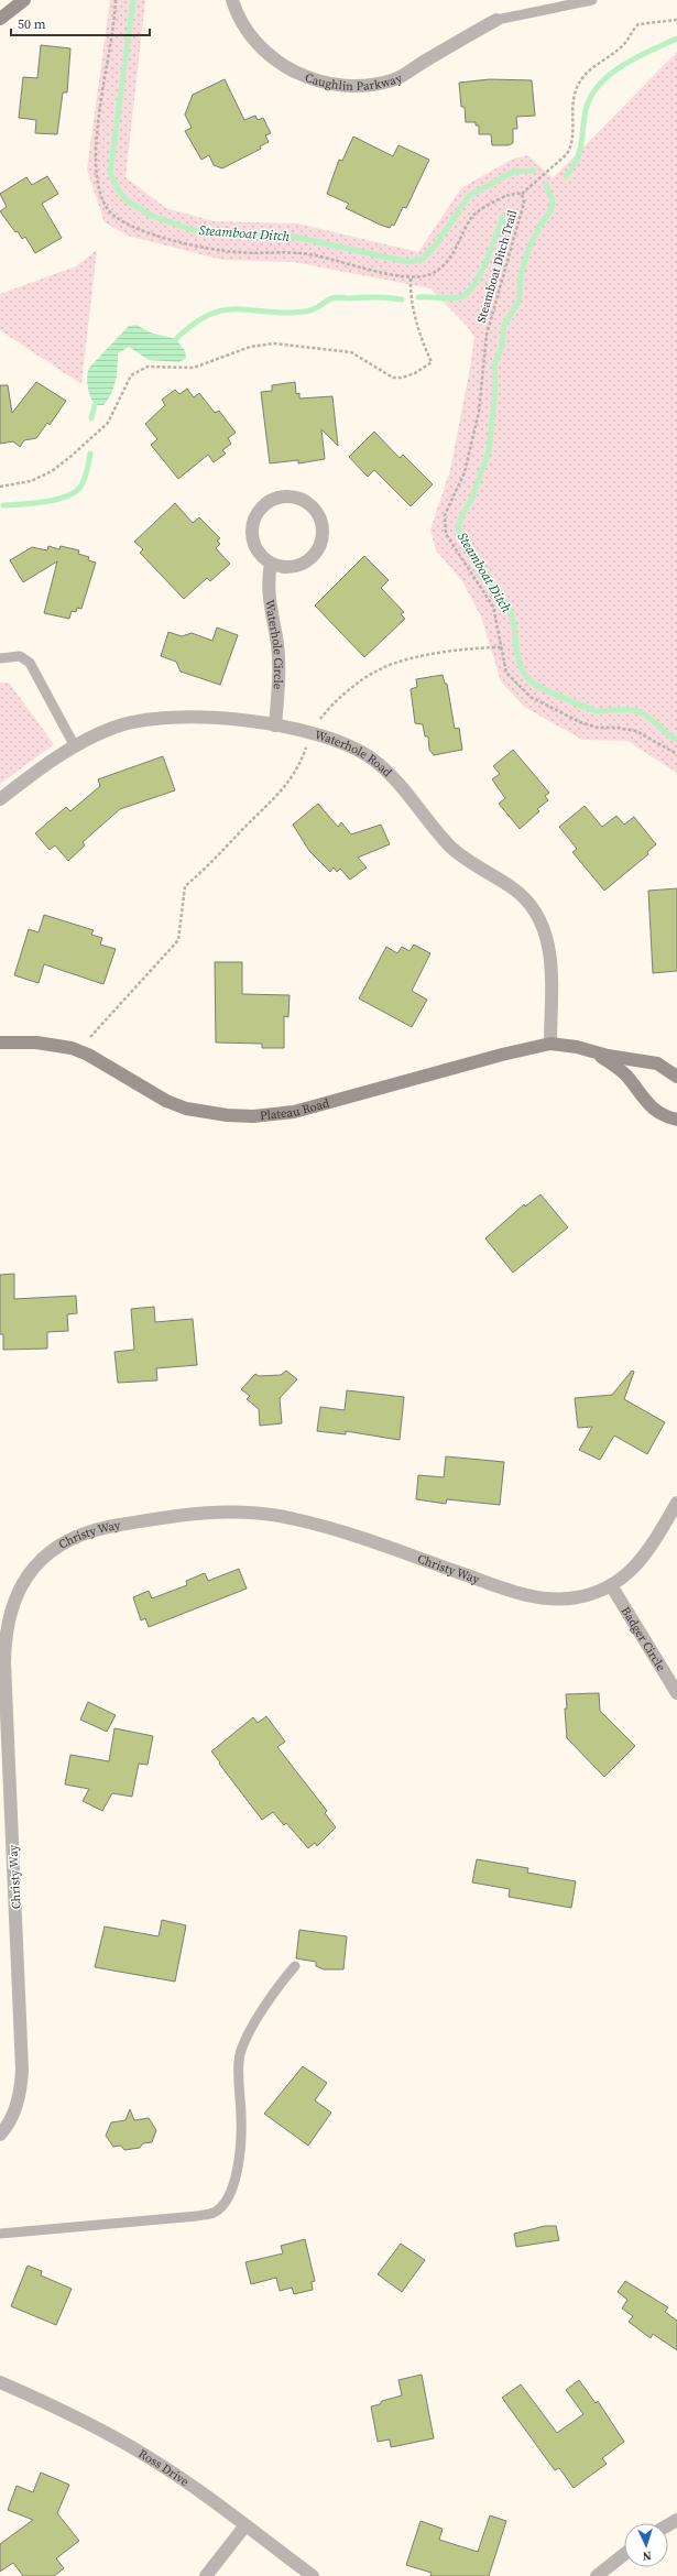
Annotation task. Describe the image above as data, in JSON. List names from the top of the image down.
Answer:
{
  "streets": {
    "street": [
      "Caughlin Parkway",
      "Waterhole Circle",
      "Waterhole Road",
      "Plateau Road",
      "Christy Way",
      "Badger Circle",
      "Ross Drive"
    ],
    "path": ["Steamboat Ditch Trail"]
  },
  "crossings": [
    ["Waterhole Circle", "Waterhole Road"],
    ["Waterhole Road", "Plateau Road"],
    ["Christy Way", "Badger Circle"]
  ],
  "water": ["Steamboat Ditch"],
  "scale_bar": "50 m",
  "north": "bottom"
}
